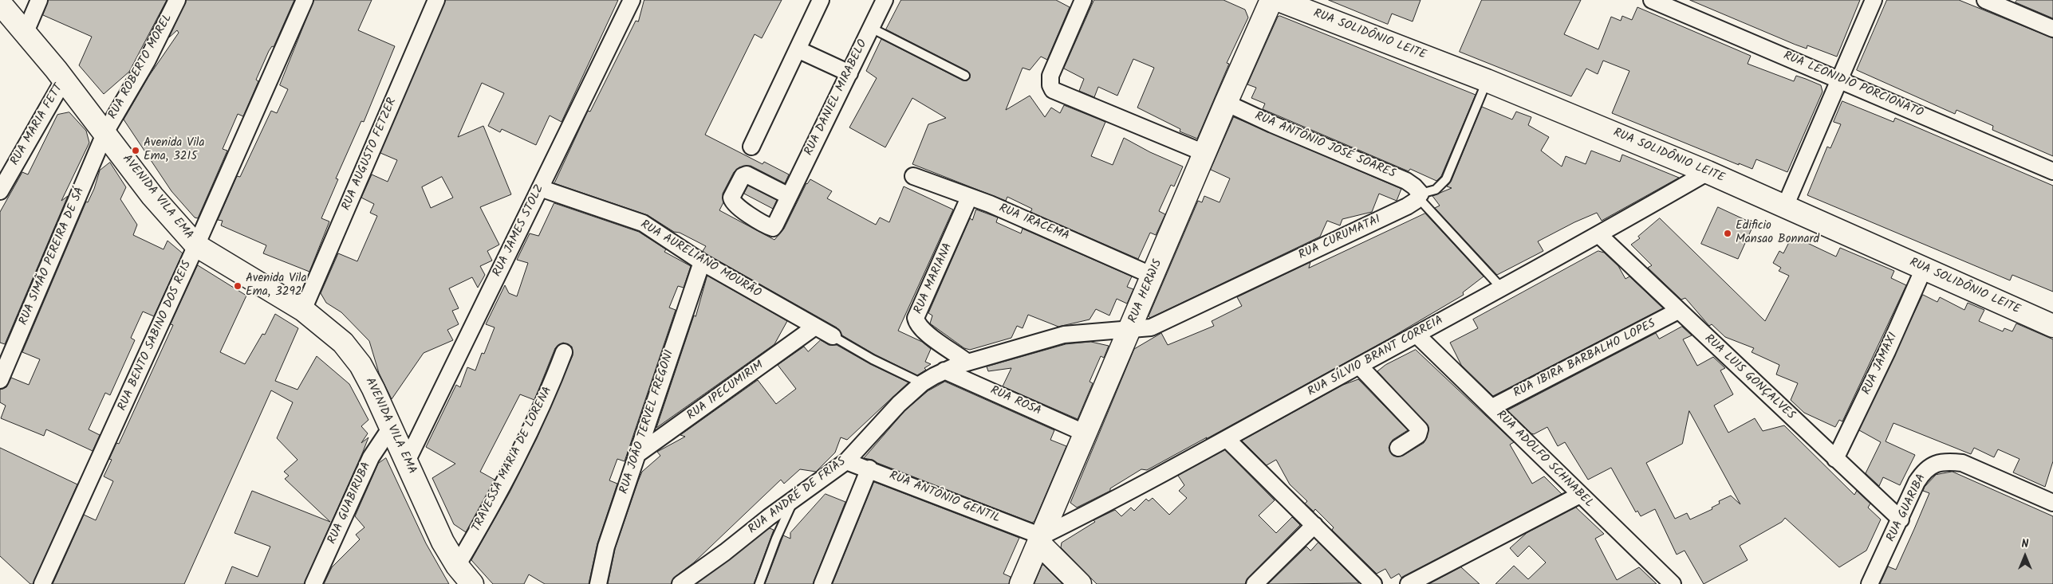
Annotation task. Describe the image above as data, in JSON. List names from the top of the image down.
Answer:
{
  "streets": {
    "main road": ["RUA SOLIDÔNIO LEITE", "AVENIDA VILA EMA", "RUA HERWIS"],
    "street": [
      "RUA ROBERTO MOREL",
      "RUA LEONIDIO PORCIONATO",
      "RUA DANIEL MIRABELO",
      "RUA MARIA FETT",
      "RUA ANTÔNIO JOSÉ SOARES",
      "RUA AUGUSTO FETZER",
      "RUA IRACEMA",
      "RUA JAMES STOLZ",
      "RUA CURUMATAI",
      "RUA SIMÃO PEREIRA DE SÁ",
      "RUA AURELIANO MOURÃO",
      "RUA MARIANA",
      "RUA BENTO SABINO DOS REIS",
      "RUA SÍLVIO BRANT CORREIA",
      "RUA IBIRA BARBALHO LOPES",
      "RUA JAMAXI",
      "RUA LUIS GONÇALVES",
      "RUA IPECUMIRIM",
      "RUA ROSA",
      "RUA JOÃO TERVEL FREGONI",
      "TRAVESSA MARIA DE LORENA",
      "RUA ADOLFO SCHNABEL",
      "RUA ANDRÉ DE FRIAS",
      "RUA ANTÔNIO GENTIL",
      "RUA GUABIRUBA",
      "RUA GUARIBA"
    ]
  },
  "crossings": [
    ["RUA SOLIDÔNIO LEITE", "RUA CURUMATAI"],
    ["RUA SOLIDÔNIO LEITE", "RUA SÍLVIO BRANT CORREIA"],
    ["RUA SOLIDÔNIO LEITE", "RUA JAMAXI"],
    ["RUA ROBERTO MOREL", "AVENIDA VILA EMA"],
    ["RUA ROBERTO MOREL", "RUA SIMÃO PEREIRA DE SÁ"],
    ["RUA MARIA FETT", "AVENIDA VILA EMA"],
    ["RUA ANTÔNIO JOSÉ SOARES", "RUA CURUMATAI"],
    ["RUA ANTÔNIO JOSÉ SOARES", "RUA HERWIS"],
    ["RUA ANTÔNIO JOSÉ SOARES", "RUA SÍLVIO BRANT CORREIA"],
    ["RUA AUGUSTO FETZER", "AVENIDA VILA EMA"],
    ["AVENIDA VILA EMA", "RUA JAMES STOLZ"],
    ["AVENIDA VILA EMA", "RUA SIMÃO PEREIRA DE SÁ"],
    ["AVENIDA VILA EMA", "RUA BENTO SABINO DOS REIS"],
    ["AVENIDA VILA EMA", "TRAVESSA MARIA DE LORENA"],
    ["AVENIDA VILA EMA", "RUA GUABIRUBA"],
    ["RUA IRACEMA", "RUA MARIANA"],
    ["RUA IRACEMA", "RUA HERWIS"],
    ["RUA JAMES STOLZ", "RUA AURELIANO MOURÃO"],
    ["RUA CURUMATAI", "RUA HERWIS"],
    ["RUA CURUMATAI", "RUA ANDRÉ DE FRIAS"],
    ["RUA AURELIANO MOURÃO", "RUA IPECUMIRIM"],
    ["RUA AURELIANO MOURÃO", "RUA JOÃO TERVEL FREGONI"],
    ["RUA MARIANA", "RUA ANDRÉ DE FRIAS"],
    ["RUA HERWIS", "RUA SÍLVIO BRANT CORREIA"],
    ["RUA HERWIS", "RUA ROSA"],
    ["RUA HERWIS", "RUA ANDRÉ DE FRIAS"],
    ["RUA HERWIS", "RUA ANTÔNIO GENTIL"],
    ["RUA SÍLVIO BRANT CORREIA", "RUA LUIS GONÇALVES"],
    ["RUA SÍLVIO BRANT CORREIA", "RUA ADOLFO SCHNABEL"],
    ["RUA SÍLVIO BRANT CORREIA", "RUA ANTÔNIO GENTIL"],
    ["RUA IBIRA BARBALHO LOPES", "RUA LUIS GONÇALVES"],
    ["RUA IBIRA BARBALHO LOPES", "RUA ADOLFO SCHNABEL"],
    ["RUA JAMAXI", "RUA LUIS GONÇALVES"],
    ["RUA LUIS GONÇALVES", "RUA GUARIBA"],
    ["RUA IPECUMIRIM", "RUA JOÃO TERVEL FREGONI"],
    ["RUA ROSA", "RUA ANDRÉ DE FRIAS"],
    ["RUA ANDRÉ DE FRIAS", "RUA ANTÔNIO GENTIL"]
  ],
  "places": ["Avenida Vila Ema, 3215", "Edificio Mansao Bonnard", "Avenida Vila Ema, 3292"],
  "north": "top"
}
